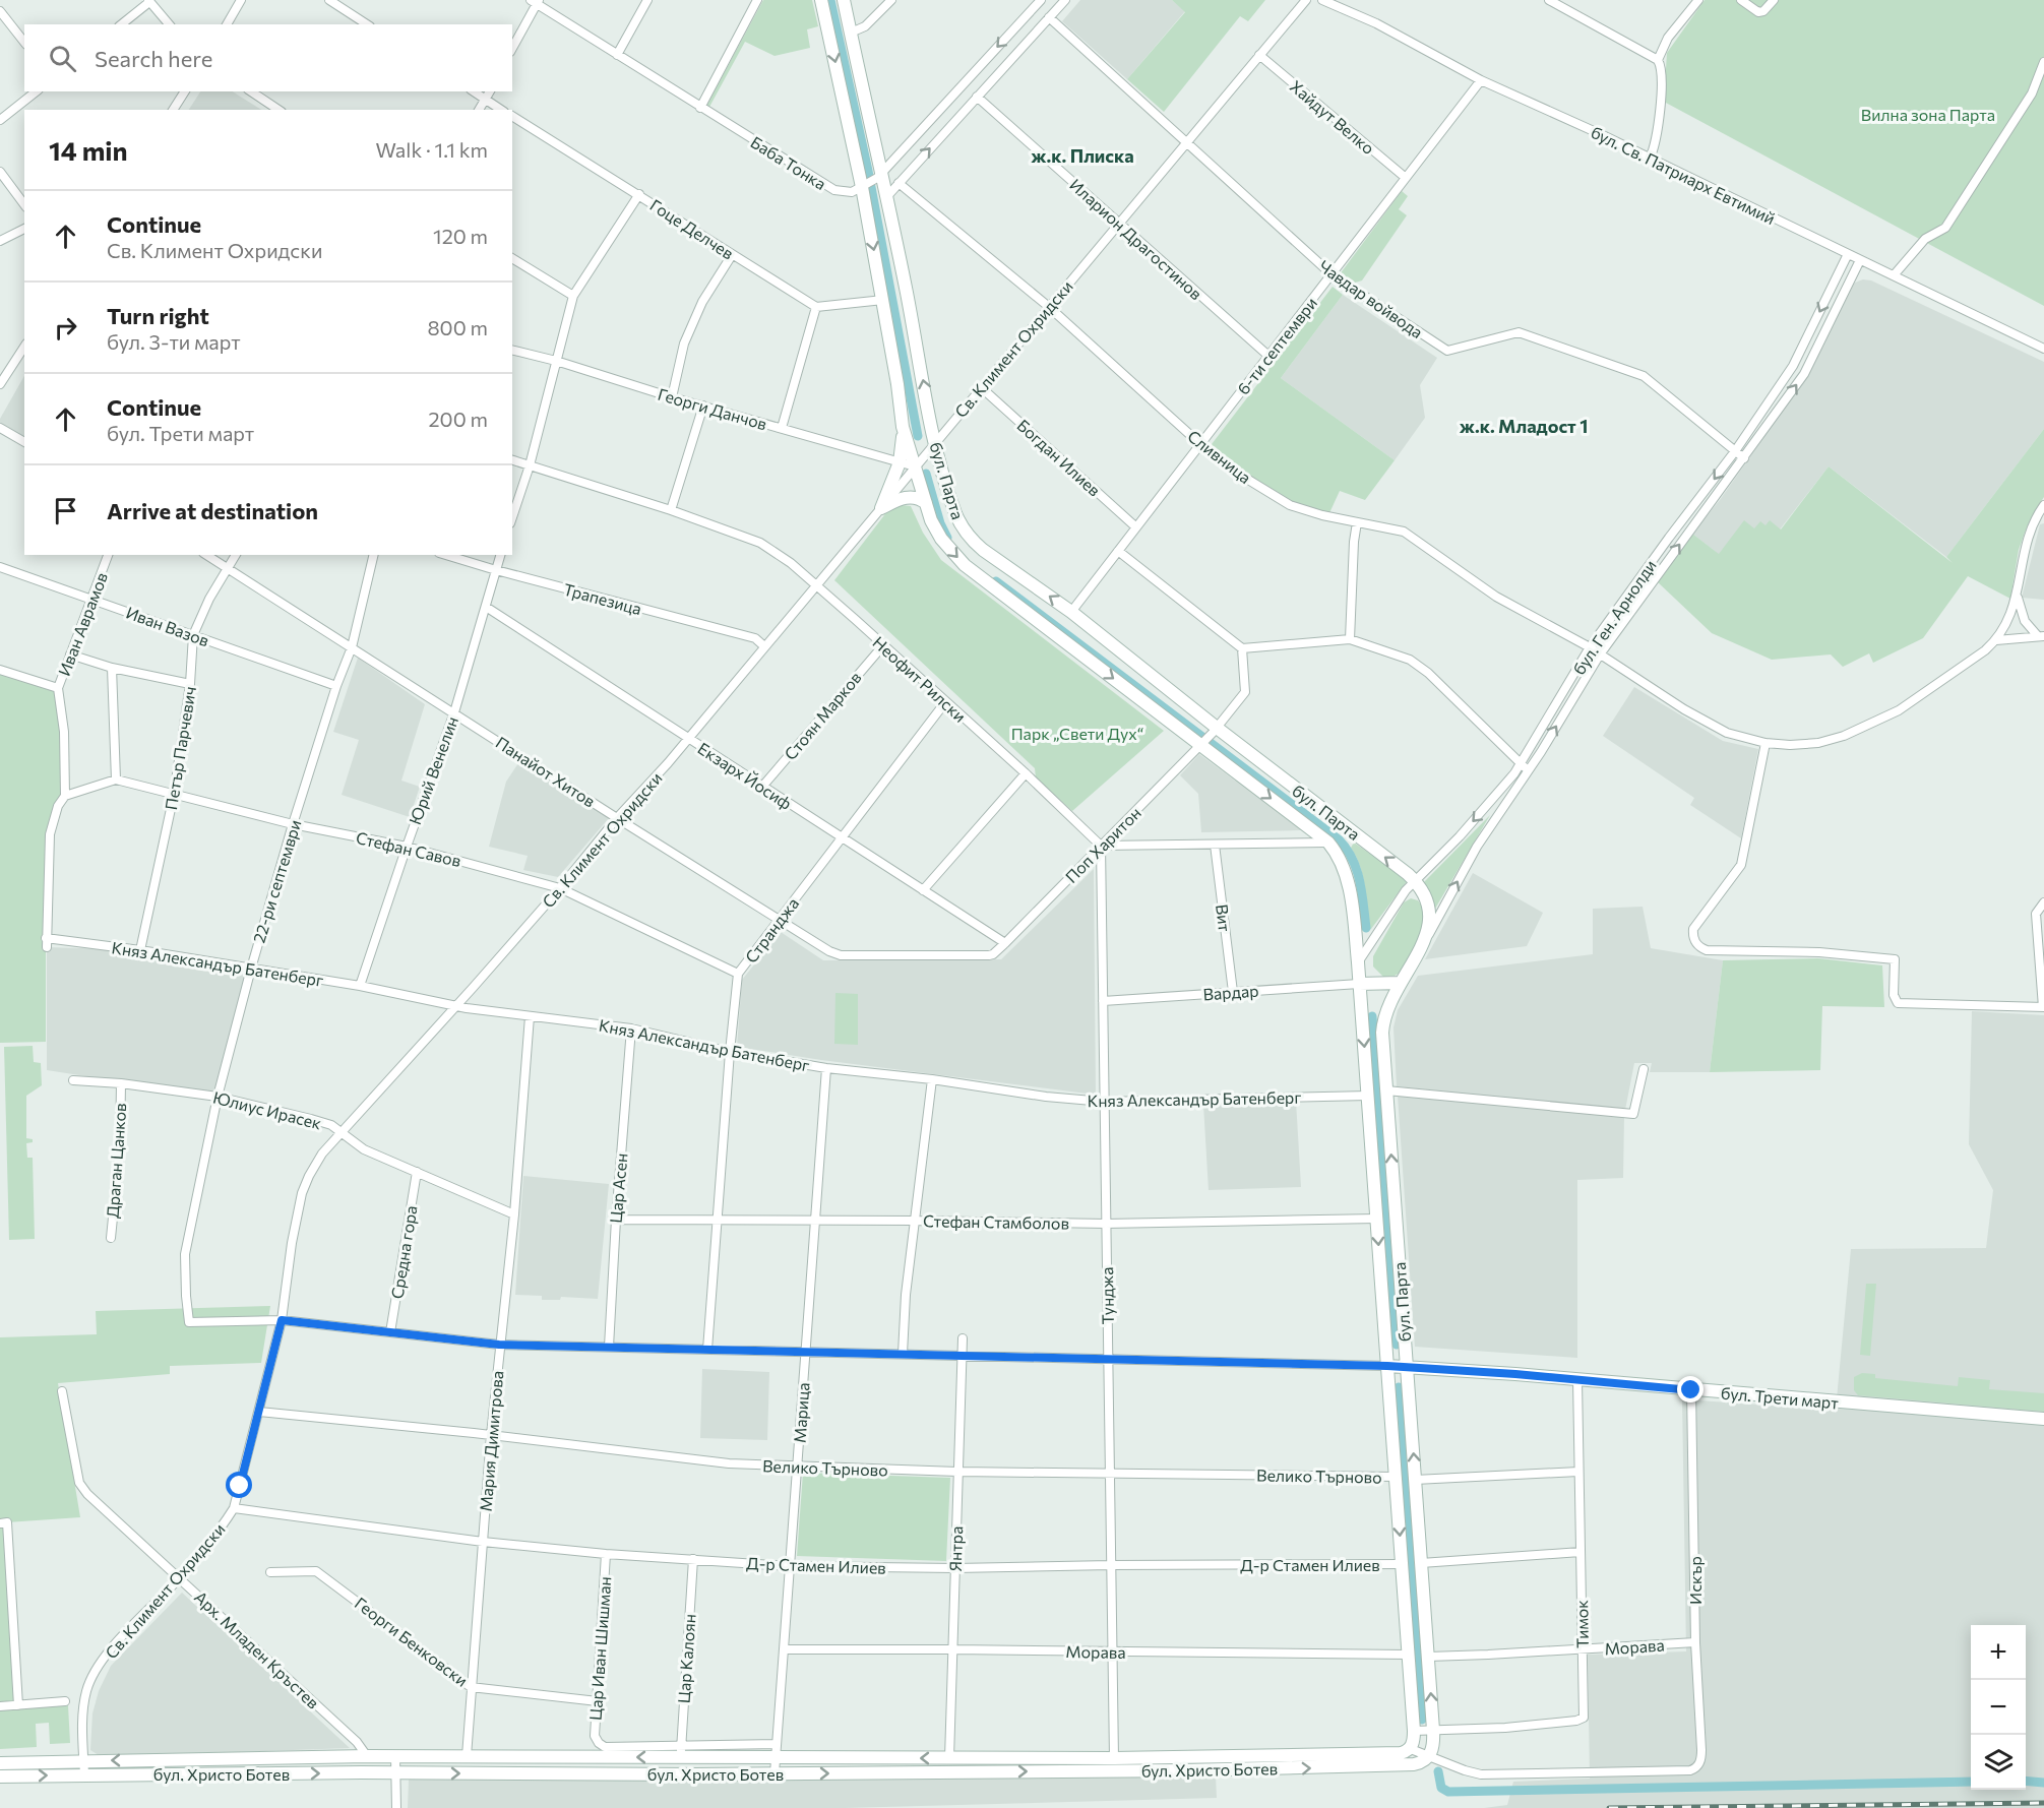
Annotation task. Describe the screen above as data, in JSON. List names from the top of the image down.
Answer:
{
  "streets": {
    "main road": ["бул. Парта", "бул. Трети март", "бул. Христо Ботев"],
    "street": [
      "Хайдут Велко",
      "Баба Тонка",
      "бул. Св. Патриарх Евтимий",
      "Гоце Делчев",
      "Иларион Драгостинов",
      "Чавдар войвода",
      "6-ти септември",
      "Св. Климент Охридски",
      "Георги Данчов",
      "Сливница",
      "Богдан Илиев",
      "Трапезица",
      "бул. Ген. Арнолди",
      "Иван Аврамов",
      "Иван Вазов",
      "Неофит Рилски",
      "Стоян Марков",
      "Петър Парчевич",
      "Юрий Венелин",
      "Панайот Хитов",
      "Екзарх Йосиф",
      "Поп Харитон",
      "Стефан Савов",
      "22-ри септември",
      "Вит",
      "Странджа",
      "Княз Александър Батенберг",
      "Вардар",
      "Юлиус Ирасек",
      "Драган Цанков",
      "Цар Асен",
      "Стефан Стамболов",
      "Средна гора",
      "Тунджа",
      "Марица",
      "Мария Димитрова",
      "Велико Търново",
      "Янтра",
      "Д-р Стамен Илиев",
      "Искър",
      "Тимок",
      "Георги Бенковски",
      "Морава",
      "Цар Иван Шишман",
      "Арх. Младен Кръстев",
      "Цар Калоян"
    ]
  },
  "crossings": [
    ["Хайдут Велко", "6-ти септември"],
    ["Хайдут Велко", "Св. Климент Охридски"],
    ["Баба Тонка", "бул. Парта"],
    ["бул. Св. Патриарх Евтимий", "6-ти септември"],
    ["бул. Св. Патриарх Евтимий", "бул. Ген. Арнолди"],
    ["Иларион Драгостинов", "6-ти септември"],
    ["Иларион Драгостинов", "Св. Климент Охридски"],
    ["Чавдар войвода", "6-ти септември"],
    ["Чавдар войвода", "Св. Климент Охридски"],
    ["Чавдар войвода", "бул. Ген. Арнолди"],
    ["6-ти септември", "Сливница"],
    ["6-ти септември", "Богдан Илиев"],
    ["6-ти септември", "бул. Парта"],
    ["Св. Климент Охридски", "Георги Данчов"],
    ["Св. Климент Охридски", "Сливница"],
    ["Св. Климент Охридски", "Богдан Илиев"],
    ["Св. Климент Охридски", "бул. Парта"],
    ["Св. Климент Охридски", "Трапезица"],
    ["Св. Климент Охридски", "Неофит Рилски"],
    ["Св. Климент Охридски", "Панайот Хитов"],
    ["Св. Климент Охридски", "Екзарх Йосиф"],
    ["Св. Климент Охридски", "Стефан Савов"],
    ["Св. Климент Охридски", "22-ри септември"],
    ["Св. Климент Охридски", "Княз Александър Батенберг"],
    ["Св. Климент Охридски", "Юлиус Ирасек"],
    ["Св. Климент Охридски", "Велико Търново"],
    ["Св. Климент Охридски", "Д-р Стамен Илиев"],
    ["Св. Климент Охридски", "Арх. Младен Кръстев"],
    ["Св. Климент Охридски", "бул. Христо Ботев"],
    ["Георги Данчов", "бул. Парта"],
    ["Сливница", "бул. Ген. Арнолди"],
    ["бул. Парта", "бул. Ген. Арнолди"],
    ["бул. Парта", "Поп Харитон"],
    ["бул. Парта", "Княз Александър Батенберг"],
    ["бул. Парта", "Вардар"],
    ["бул. Парта", "Стефан Стамболов"],
    ["бул. Парта", "бул. Трети март"],
    ["бул. Парта", "Велико Търново"],
    ["бул. Парта", "Д-р Стамен Илиев"],
    ["бул. Парта", "Тимок"],
    ["бул. Парта", "Морава"],
    ["бул. Парта", "бул. Христо Ботев"],
    ["Трапезица", "Юрий Венелин"],
    ["Иван Аврамов", "Иван Вазов"],
    ["Иван Аврамов", "Княз Александър Батенберг"],
    ["Иван Вазов", "Петър Парчевич"],
    ["Иван Вазов", "22-ри септември"],
    ["Неофит Рилски", "Стоян Марков"],
    ["Неофит Рилски", "Поп Харитон"],
    ["Неофит Рилски", "Странджа"],
    ["Неофит Рилски", "Тунджа"],
    ["Стоян Марков", "Екзарх Йосиф"],
    ["Петър Парчевич", "Панайот Хитов"],
    ["Петър Парчевич", "Стефан Савов"],
    ["Петър Парчевич", "Княз Александър Батенберг"],
    ["Юрий Венелин", "Панайот Хитов"],
    ["Юрий Венелин", "Екзарх Йосиф"],
    ["Юрий Венелин", "Стефан Савов"],
    ["Юрий Венелин", "Княз Александър Батенберг"],
    ["Панайот Хитов", "Екзарх Йосиф"],
    ["Панайот Хитов", "Поп Харитон"],
    ["Панайот Хитов", "22-ри септември"],
    ["Панайот Хитов", "Странджа"],
    ["Екзарх Йосиф", "Поп Харитон"],
    ["Екзарх Йосиф", "Странджа"],
    ["Поп Харитон", "Тунджа"],
    ["Стефан Савов", "22-ри септември"],
    ["Стефан Савов", "Странджа"],
    ["22-ри септември", "Княз Александър Батенберг"],
    ["22-ри септември", "Юлиус Ирасек"],
    ["Вит", "Вардар"],
    ["Странджа", "Княз Александър Батенберг"],
    ["Странджа", "Стефан Стамболов"],
    ["Княз Александър Батенберг", "Цар Асен"],
    ["Княз Александър Батенберг", "Тунджа"],
    ["Княз Александър Батенберг", "Марица"],
    ["Княз Александър Батенберг", "Мария Димитрова"],
    ["Вардар", "Тунджа"],
    ["Юлиус Ирасек", "Драган Цанков"],
    ["Юлиус Ирасек", "Средна гора"],
    ["Юлиус Ирасек", "Мария Димитрова"],
    ["Цар Асен", "Стефан Стамболов"],
    ["Стефан Стамболов", "Тунджа"],
    ["Стефан Стамболов", "Марица"],
    ["Тунджа", "Велико Търново"],
    ["Тунджа", "Д-р Стамен Илиев"],
    ["Тунджа", "Морава"],
    ["Тунджа", "бул. Христо Ботев"],
    ["бул. Трети март", "Искър"],
    ["бул. Трети март", "Тимок"],
    ["Марица", "Велико Търново"],
    ["Марица", "Д-р Стамен Илиев"],
    ["Марица", "Морава"],
    ["Марица", "бул. Христо Ботев"],
    ["Мария Димитрова", "Велико Търново"],
    ["Мария Димитрова", "Д-р Стамен Илиев"],
    ["Мария Димитрова", "Георги Бенковски"],
    ["Мария Димитрова", "бул. Христо Ботев"],
    ["Велико Търново", "Янтра"],
    ["Янтра", "Д-р Стамен Илиев"],
    ["Янтра", "Морава"],
    ["Янтра", "бул. Христо Ботев"],
    ["Д-р Стамен Илиев", "Цар Иван Шишман"],
    ["Д-р Стамен Илиев", "Цар Калоян"],
    ["Искър", "Морава"],
    ["Искър", "бул. Христо Ботев"],
    ["Тимок", "Морава"],
    ["Георги Бенковски", "Цар Иван Шишман"],
    ["Цар Иван Шишман", "Цар Калоян"],
    ["Цар Иван Шишман", "бул. Христо Ботев"],
    ["Арх. Младен Кръстев", "бул. Христо Ботев"],
    ["Цар Калоян", "бул. Христо Ботев"]
  ],
  "districts": ["ж.к. Плиска", "ж.к. Младост 1"],
  "parks": ["Вилна зона Парта", "Парк „Свети Дух“"],
  "page": {
    "search": "Search here",
    "heading": ["14 min", "Walk · 1.1 km"],
    "list": [
      ["Continue", "Св. Климент Охридски", "120 m"],
      ["Turn right", "бул. 3-ти март", "800 m"],
      ["Continue", "бул. Трети март", "200 m"],
      "Arrive at destination"
    ],
    "map_buttons": ["+", "−"]
  }
}
